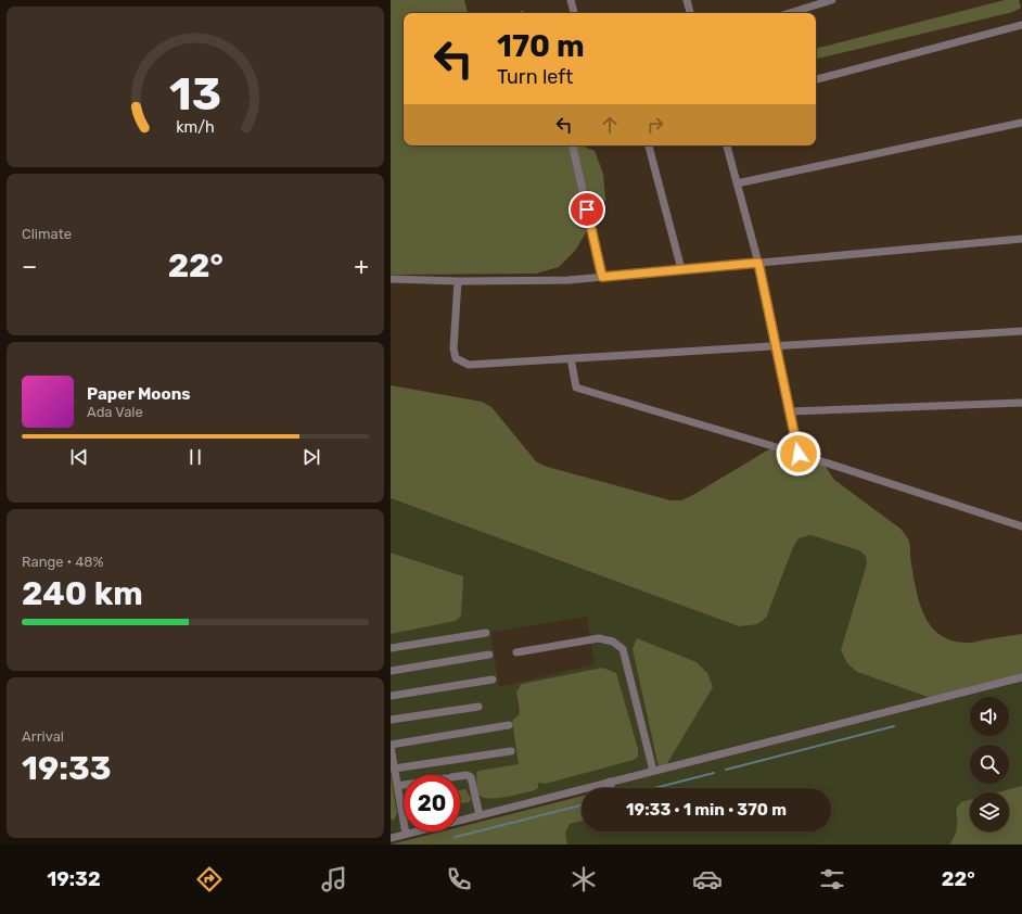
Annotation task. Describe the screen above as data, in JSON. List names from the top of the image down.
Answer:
{
  "page": {
    "turn": ["170 m", "Turn left"],
    "tile": [
      "Climate",
      ["Range · 48%", "240 km"],
      ["Arrival", "19:33"]
    ],
    "heat": ["−", "22°", "+"],
    "song": ["Paper Moons", "Ada Vale"],
    "limit": "20",
    "trip": "19:33 · 1 min · 370 m",
    "tabs": ["19:32", "22°"],
    "gauge": ["13", "km/h"]
  }
}
